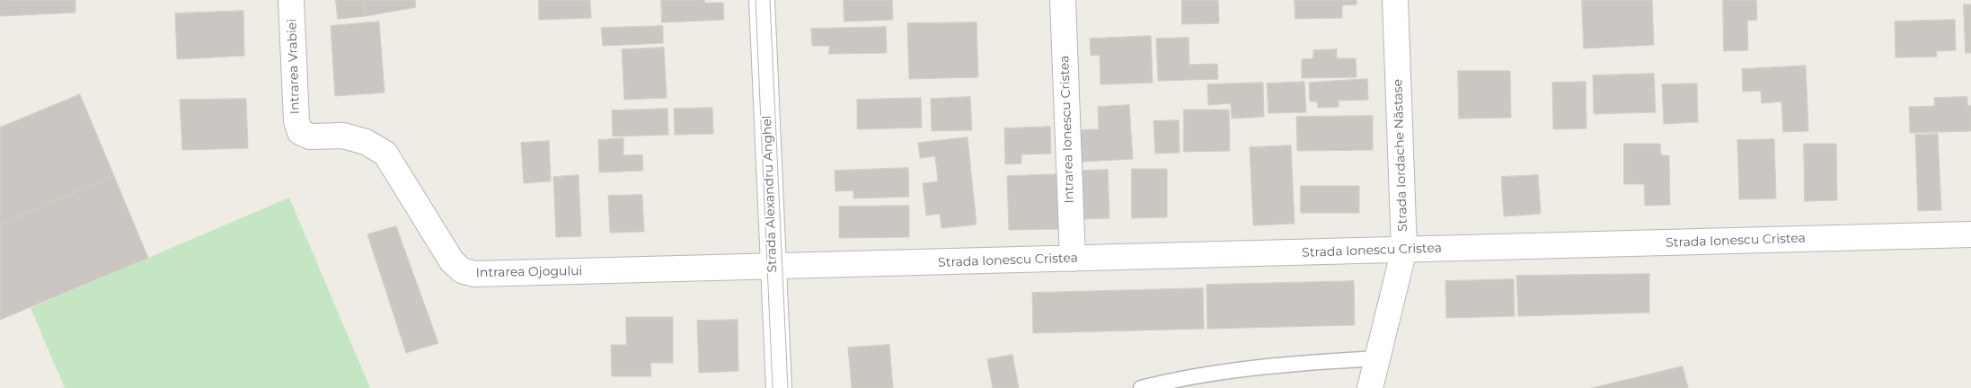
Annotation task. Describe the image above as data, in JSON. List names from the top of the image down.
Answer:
{
  "streets": {
    "street": [
      "Intrarea Vrabiei",
      "Intrarea Ionescu Cristea",
      "Strada Iordache Năstase",
      "Strada Alexandru Anghel",
      "Strada Ionescu Cristea",
      "Intrarea Ojogului"
    ]
  },
  "crossings": [
    ["Intrarea Vrabiei", "Intrarea Ojogului"],
    ["Intrarea Ionescu Cristea", "Strada Ionescu Cristea"],
    ["Strada Iordache Năstase", "Strada Ionescu Cristea"],
    ["Strada Alexandru Anghel", "Strada Ionescu Cristea"],
    ["Strada Alexandru Anghel", "Intrarea Ojogului"],
    ["Strada Ionescu Cristea", "Intrarea Ojogului"]
  ]
}
